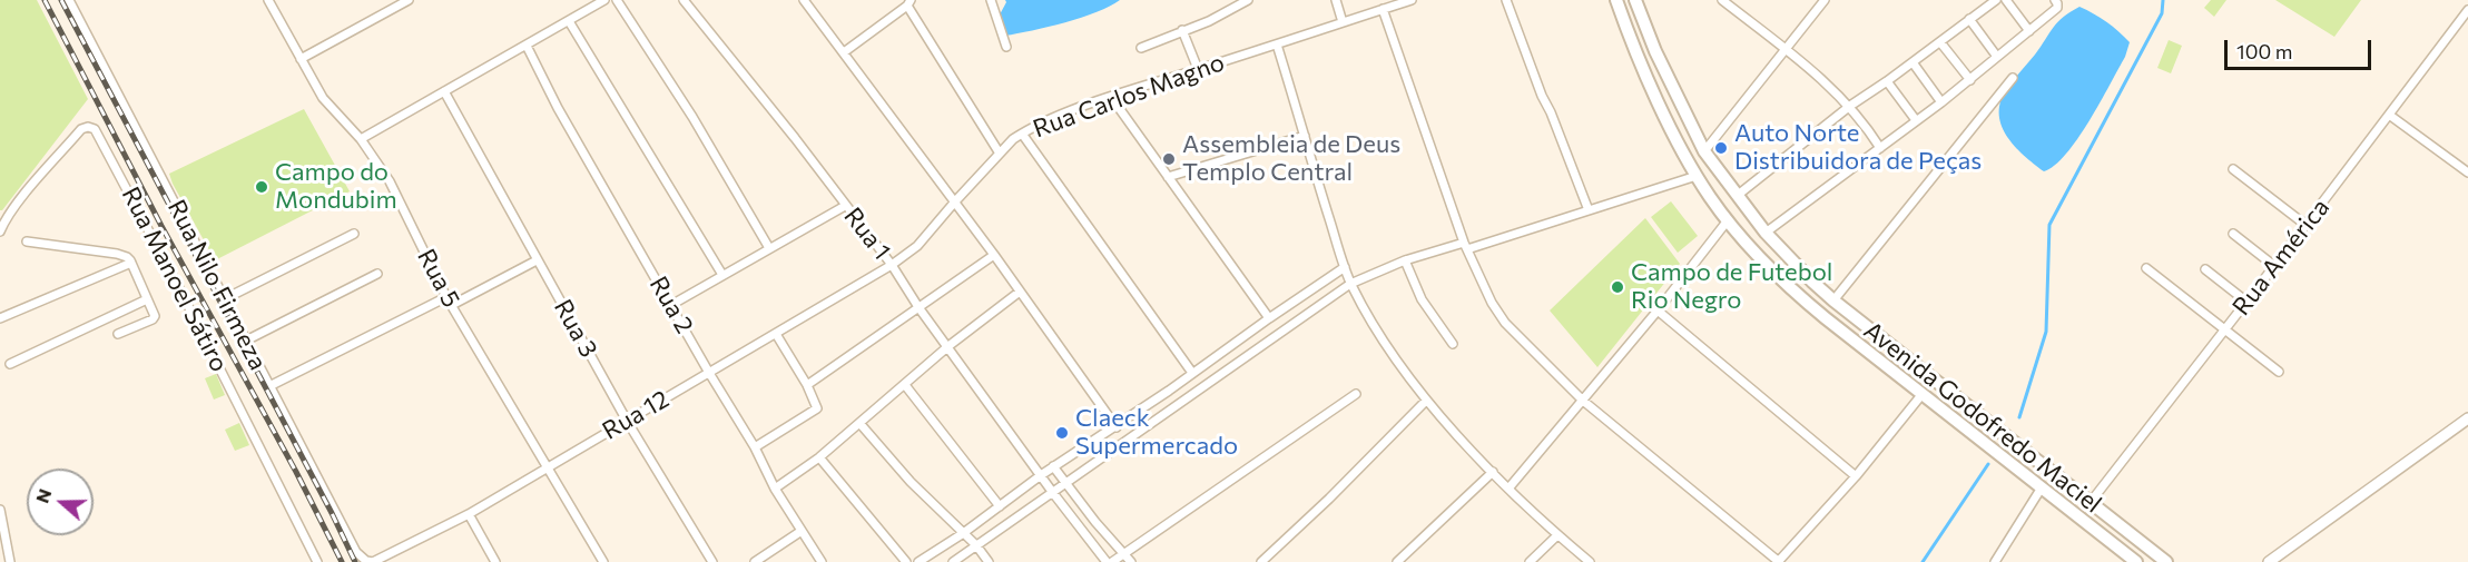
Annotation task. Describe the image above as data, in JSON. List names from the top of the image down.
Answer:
{
  "streets": {
    "main road": ["Avenida Godofredo Maciel"],
    "street": [
      "Rua Carlos Magno",
      "Rua 1",
      "Rua América",
      "Rua 5",
      "Rua Manoel Sátiro",
      "Rua Nilo Firmeza",
      "Rua 2",
      "Rua 3",
      "Rua 12"
    ]
  },
  "crossings": [
    ["Rua Carlos Magno", "Rua 1"],
    ["Rua Carlos Magno", "Rua 12"],
    ["Rua 1", "Rua 12"],
    ["Rua América", "Avenida Godofredo Maciel"],
    ["Rua 5", "Rua 12"],
    ["Rua Nilo Firmeza", "Rua 12"],
    ["Rua 2", "Rua 12"],
    ["Rua 3", "Rua 12"]
  ],
  "places": [
    "Auto Norte Distribuidora de Peças",
    "Assembleia de Deus Templo Central",
    "Campo do Mondubim",
    "Campo de Futebol Rio Negro",
    "Claeck Supermercado"
  ],
  "scale_bar": "100 m",
  "north": "left"
}
